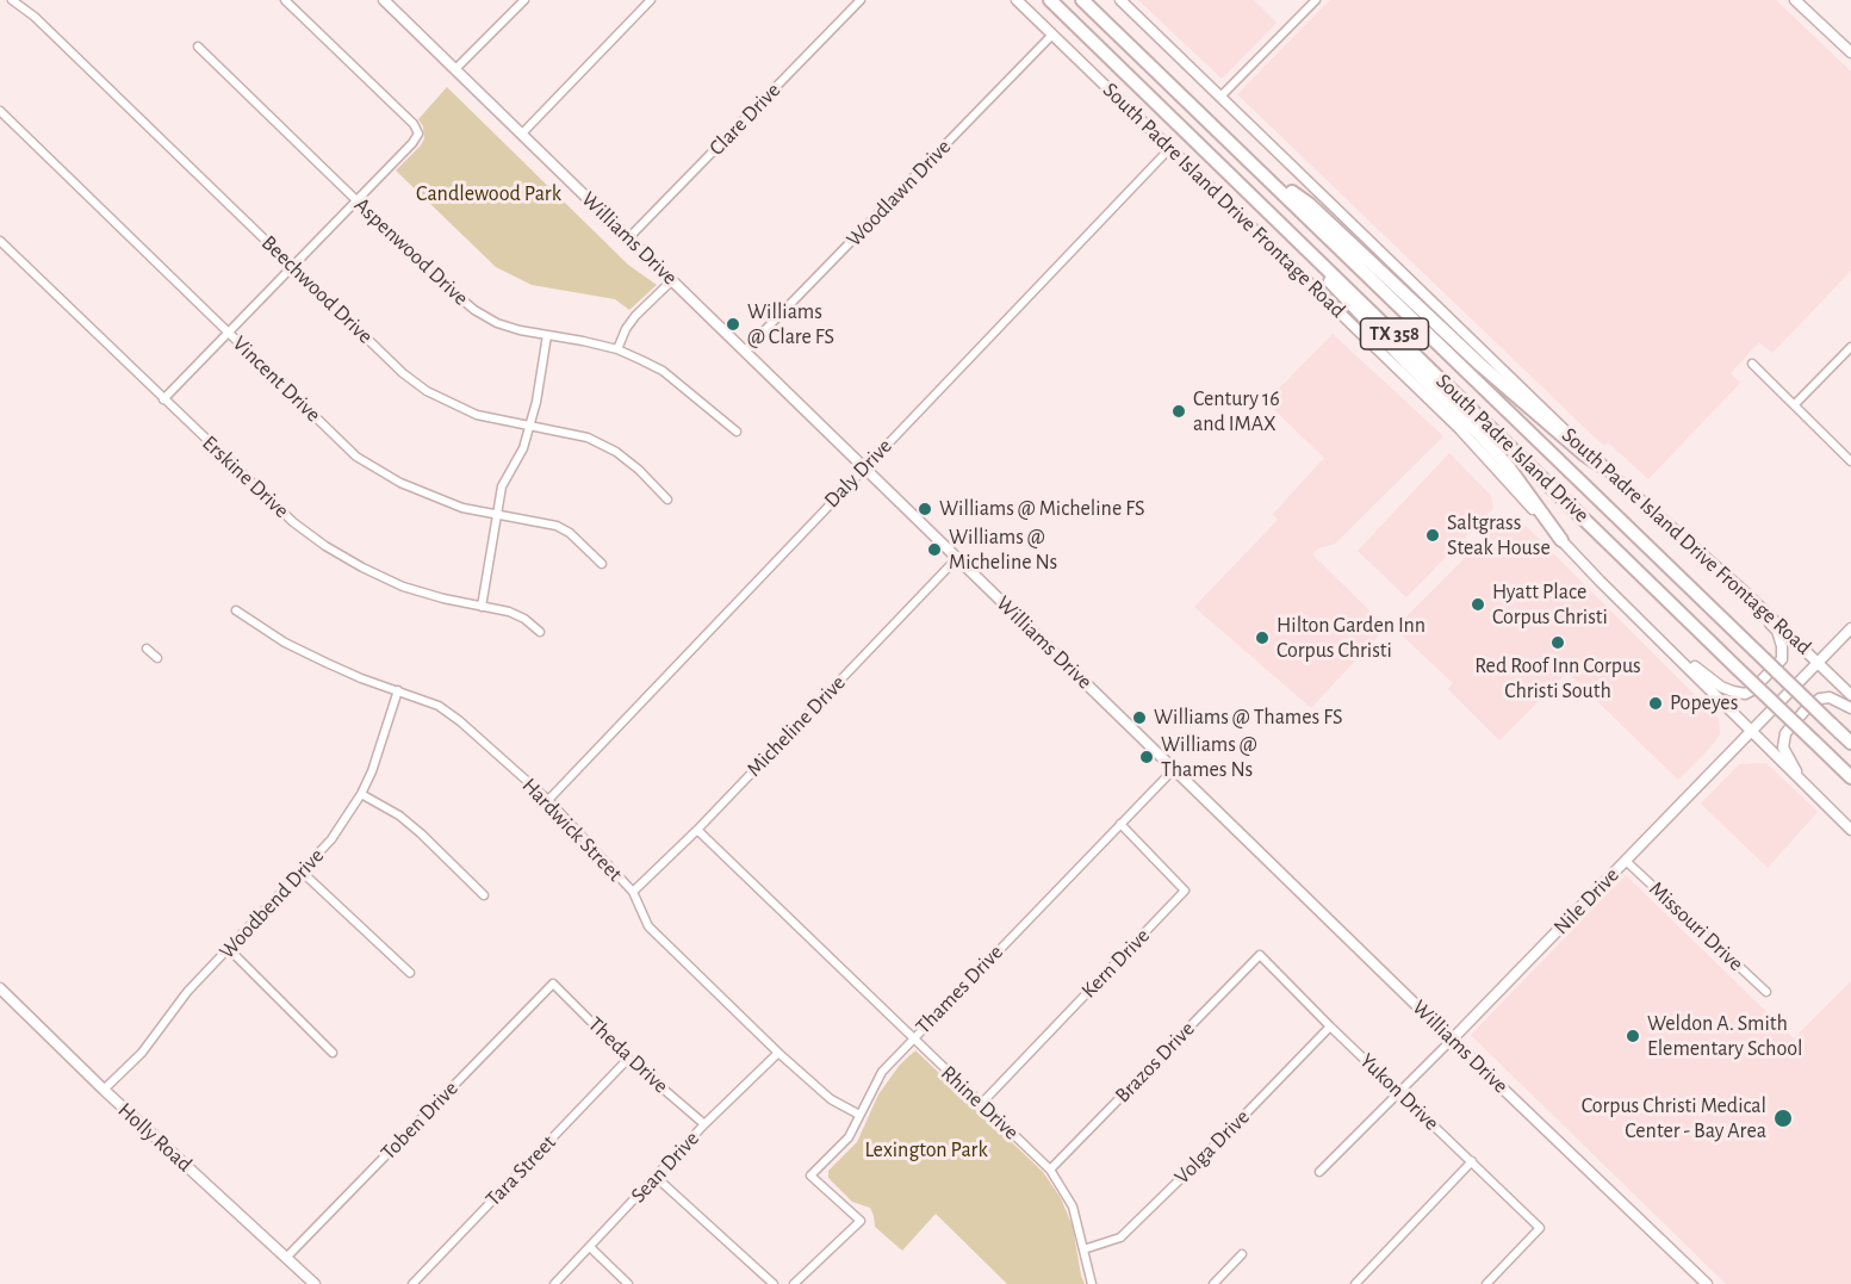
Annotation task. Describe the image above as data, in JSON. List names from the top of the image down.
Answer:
{
  "streets": {
    "highway": ["TX 358", "South Padre Island Drive"],
    "main road": [
      "South Padre Island Drive Frontage Road",
      "Williams Drive",
      "Nile Drive",
      "Holly Road"
    ],
    "street": [
      "Clare Drive",
      "Woodlawn Drive",
      "Aspenwood Drive",
      "Beechwood Drive",
      "Vincent Drive",
      "Daly Drive",
      "Erskine Drive",
      "Micheline Drive",
      "Hardwick Street",
      "Woodbend Drive",
      "Missouri Drive",
      "Kern Drive",
      "Thames Drive",
      "Theda Drive",
      "Brazos Drive",
      "Yukon Drive",
      "Rhine Drive",
      "Toben Drive",
      "Volga Drive",
      "Sean Drive",
      "Tara Street"
    ]
  },
  "crossings": [
    ["Clare Drive", "Williams Drive"],
    ["Woodlawn Drive", "South Padre Island Drive Frontage Road"],
    ["Woodlawn Drive", "Williams Drive"],
    ["South Padre Island Drive Frontage Road", "Daly Drive"],
    ["South Padre Island Drive Frontage Road", "Nile Drive"],
    ["Williams Drive", "Daly Drive"],
    ["Williams Drive", "Micheline Drive"],
    ["Williams Drive", "Nile Drive"],
    ["Williams Drive", "Thames Drive"],
    ["Daly Drive", "Hardwick Street"],
    ["Micheline Drive", "Hardwick Street"],
    ["Micheline Drive", "Rhine Drive"],
    ["Hardwick Street", "Woodbend Drive"],
    ["Hardwick Street", "Thames Drive"],
    ["Hardwick Street", "Sean Drive"],
    ["Nile Drive", "Missouri Drive"],
    ["Nile Drive", "Yukon Drive"],
    ["Woodbend Drive", "Holly Road"],
    ["Kern Drive", "Thames Drive"],
    ["Kern Drive", "Rhine Drive"],
    ["Thames Drive", "Rhine Drive"],
    ["Theda Drive", "Toben Drive"],
    ["Theda Drive", "Sean Drive"],
    ["Theda Drive", "Tara Street"],
    ["Brazos Drive", "Yukon Drive"],
    ["Brazos Drive", "Rhine Drive"],
    ["Yukon Drive", "Volga Drive"],
    ["Rhine Drive", "Volga Drive"],
    ["Toben Drive", "Holly Road"]
  ],
  "parks": ["Candlewood Park", "Lexington Park"],
  "places": [
    "Williams @ Clare FS",
    "Century 16 and IMAX",
    "Williams @ Micheline FS",
    "Saltgrass Steak House",
    "Williams @ Micheline Ns",
    "Hyatt Place Corpus Christi",
    "Hilton Garden Inn Corpus Christi",
    "Red Roof Inn Corpus Christi South",
    "Popeyes",
    "Williams @ Thames FS",
    "Williams @ Thames Ns",
    "Weldon A. Smith Elementary School",
    "Corpus Christi Medical Center - Bay Area"
  ]
}
